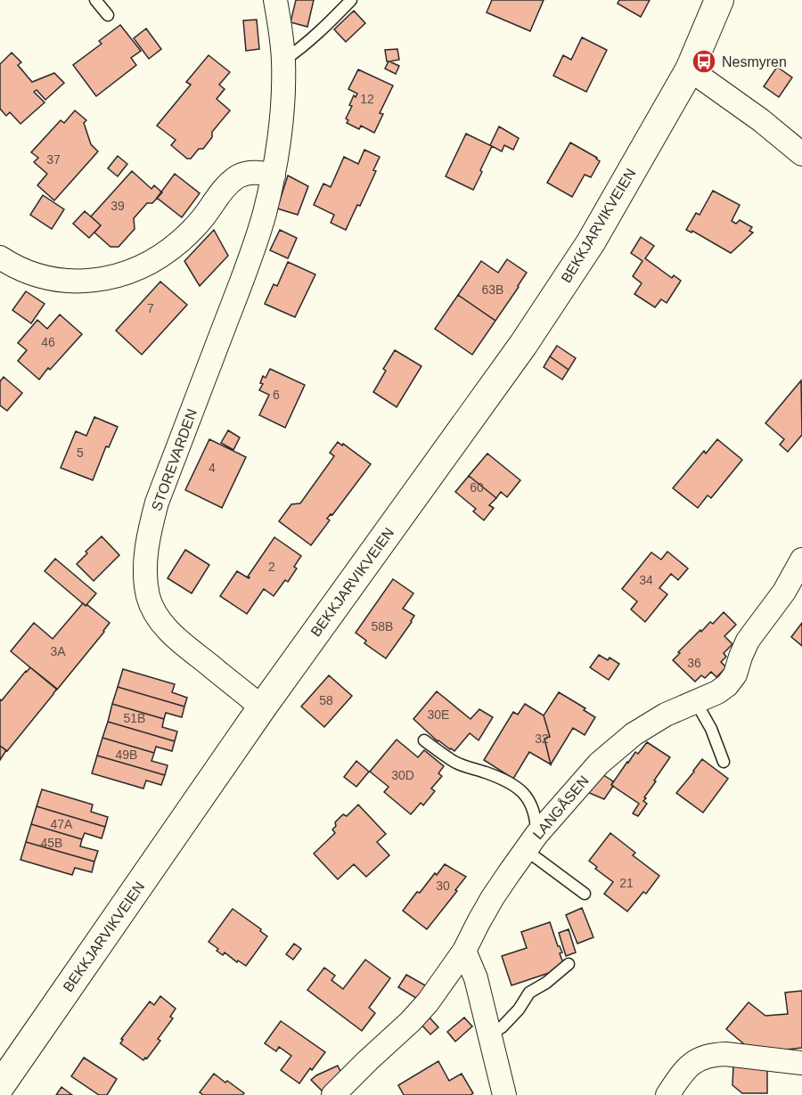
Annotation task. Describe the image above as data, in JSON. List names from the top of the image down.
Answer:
{
  "streets": {
    "street": ["BEKKJARVIKVEIEN", "STOREVARDEN", "LANGÅSEN"]
  },
  "crossings": [
    ["BEKKJARVIKVEIEN", "STOREVARDEN"]
  ],
  "places": {
    "bus stop": ["Nesmyren"]
  },
  "house_numbers": [
    "12",
    "37",
    "39",
    "63B",
    "7",
    "46",
    "6",
    "5",
    "4",
    "60",
    "2",
    "34",
    "58B",
    "3A",
    "36",
    "58",
    "30E",
    "51B",
    "32",
    "49B",
    "30D",
    "47A",
    "45B",
    "21",
    "30"
  ]
}
